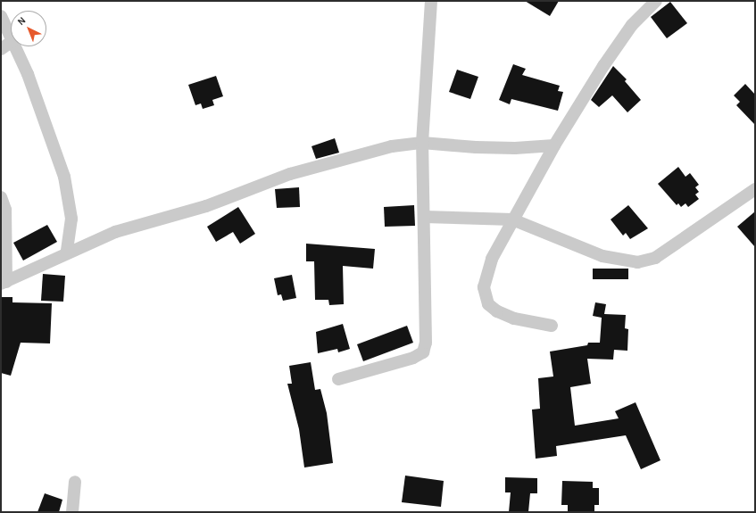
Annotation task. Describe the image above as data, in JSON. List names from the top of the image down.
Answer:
{
  "north": "top left"
}
